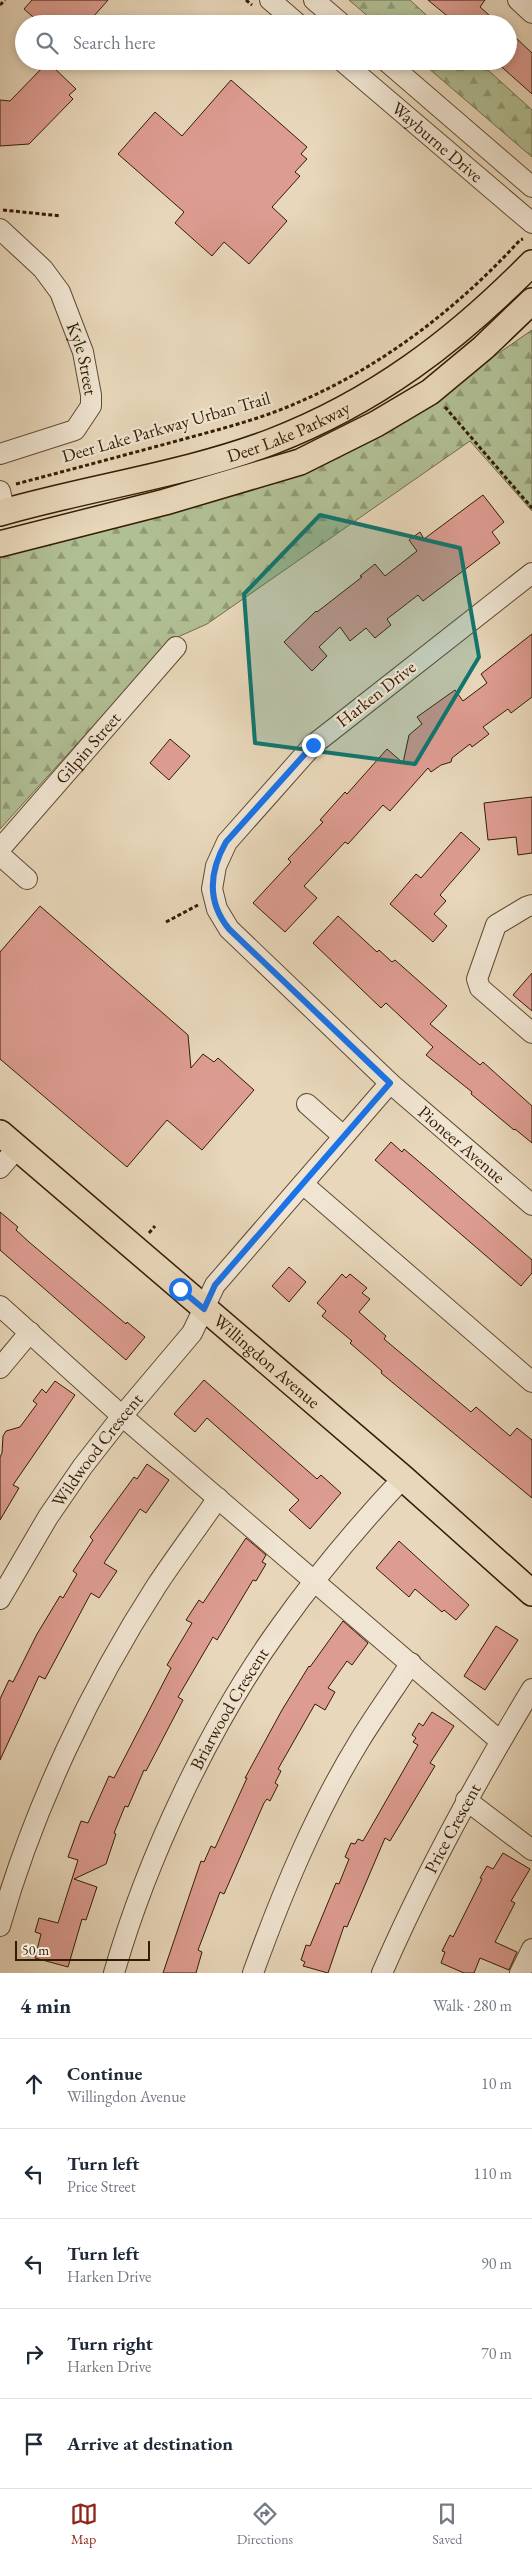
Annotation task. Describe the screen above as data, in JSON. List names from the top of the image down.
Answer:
{
  "streets": {
    "main road": ["Deer Lake Parkway", "Willingdon Avenue"],
    "street": [
      "Wayburne Drive",
      "Kyle Street",
      "Harken Drive",
      "Gilpin Street",
      "Pioneer Avenue",
      "Wildwood Crescent",
      "Briarwood Crescent",
      "Price Crescent"
    ],
    "path": ["Deer Lake Parkway Urban Trail"]
  },
  "crossings": [
    ["Wayburne Drive", "Deer Lake Parkway Urban Trail"],
    ["Deer Lake Parkway Urban Trail", "Deer Lake Parkway"],
    ["Harken Drive", "Pioneer Avenue"],
    ["Harken Drive", "Wildwood Crescent"],
    ["Pioneer Avenue", "Wildwood Crescent"],
    ["Willingdon Avenue", "Wildwood Crescent"],
    ["Willingdon Avenue", "Briarwood Crescent"]
  ],
  "scale_bar": "50 m",
  "page": {
    "search": "Search here",
    "scale": "50 m",
    "heading": ["4 min", "Walk · 280 m"],
    "list": [
      ["Continue", "Willingdon Avenue", "10 m"],
      ["Turn left", "Price Street", "110 m"],
      ["Turn left", "Harken Drive", "90 m"],
      ["Turn right", "Harken Drive", "70 m"],
      "Arrive at destination"
    ],
    "nav": ["Map", "Directions", "Saved"]
  }
}
